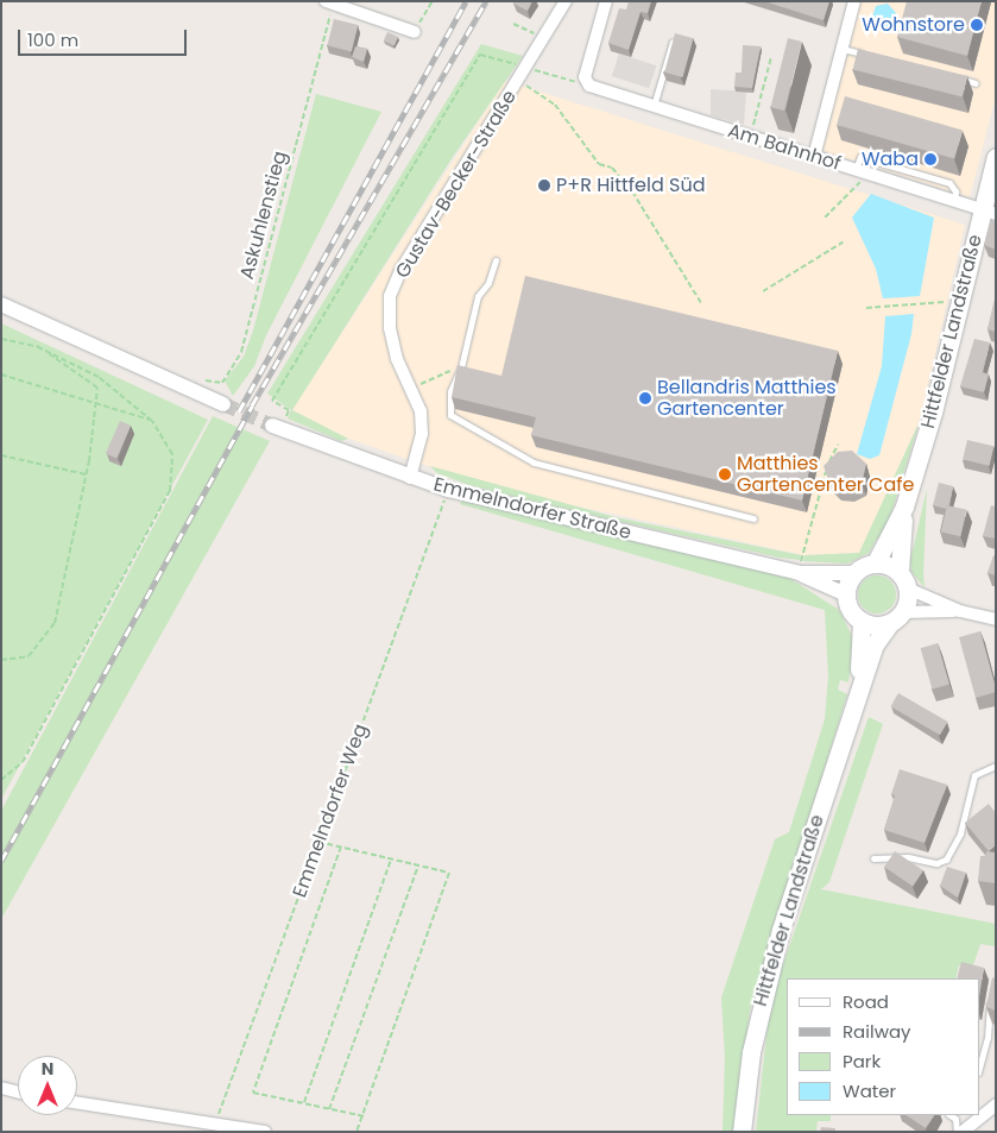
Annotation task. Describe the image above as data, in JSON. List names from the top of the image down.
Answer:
{
  "streets": {
    "main road": ["Hittfelder Landstraße"],
    "street": ["Am Bahnhof", "Gustav-Becker-Straße", "Emmelndorfer Straße"],
    "path": ["Askuhlenstieg", "Emmelndorfer Weg"]
  },
  "crossings": [
    ["Am Bahnhof", "Hittfelder Landstraße"],
    ["Gustav-Becker-Straße", "Emmelndorfer Straße"],
    ["Hittfelder Landstraße", "Emmelndorfer Straße"],
    ["Emmelndorfer Straße", "Emmelndorfer Weg"]
  ],
  "places": [
    "Wohnstore",
    "Waba",
    "P+R Hittfeld Süd",
    "Bellandris Matthies Gartencenter",
    "Matthies Gartencenter Cafe"
  ],
  "legend": [
    "Road",
    "Railway",
    "Park",
    "Water"
  ],
  "scale_bar": "100 m",
  "north": "top"
}
